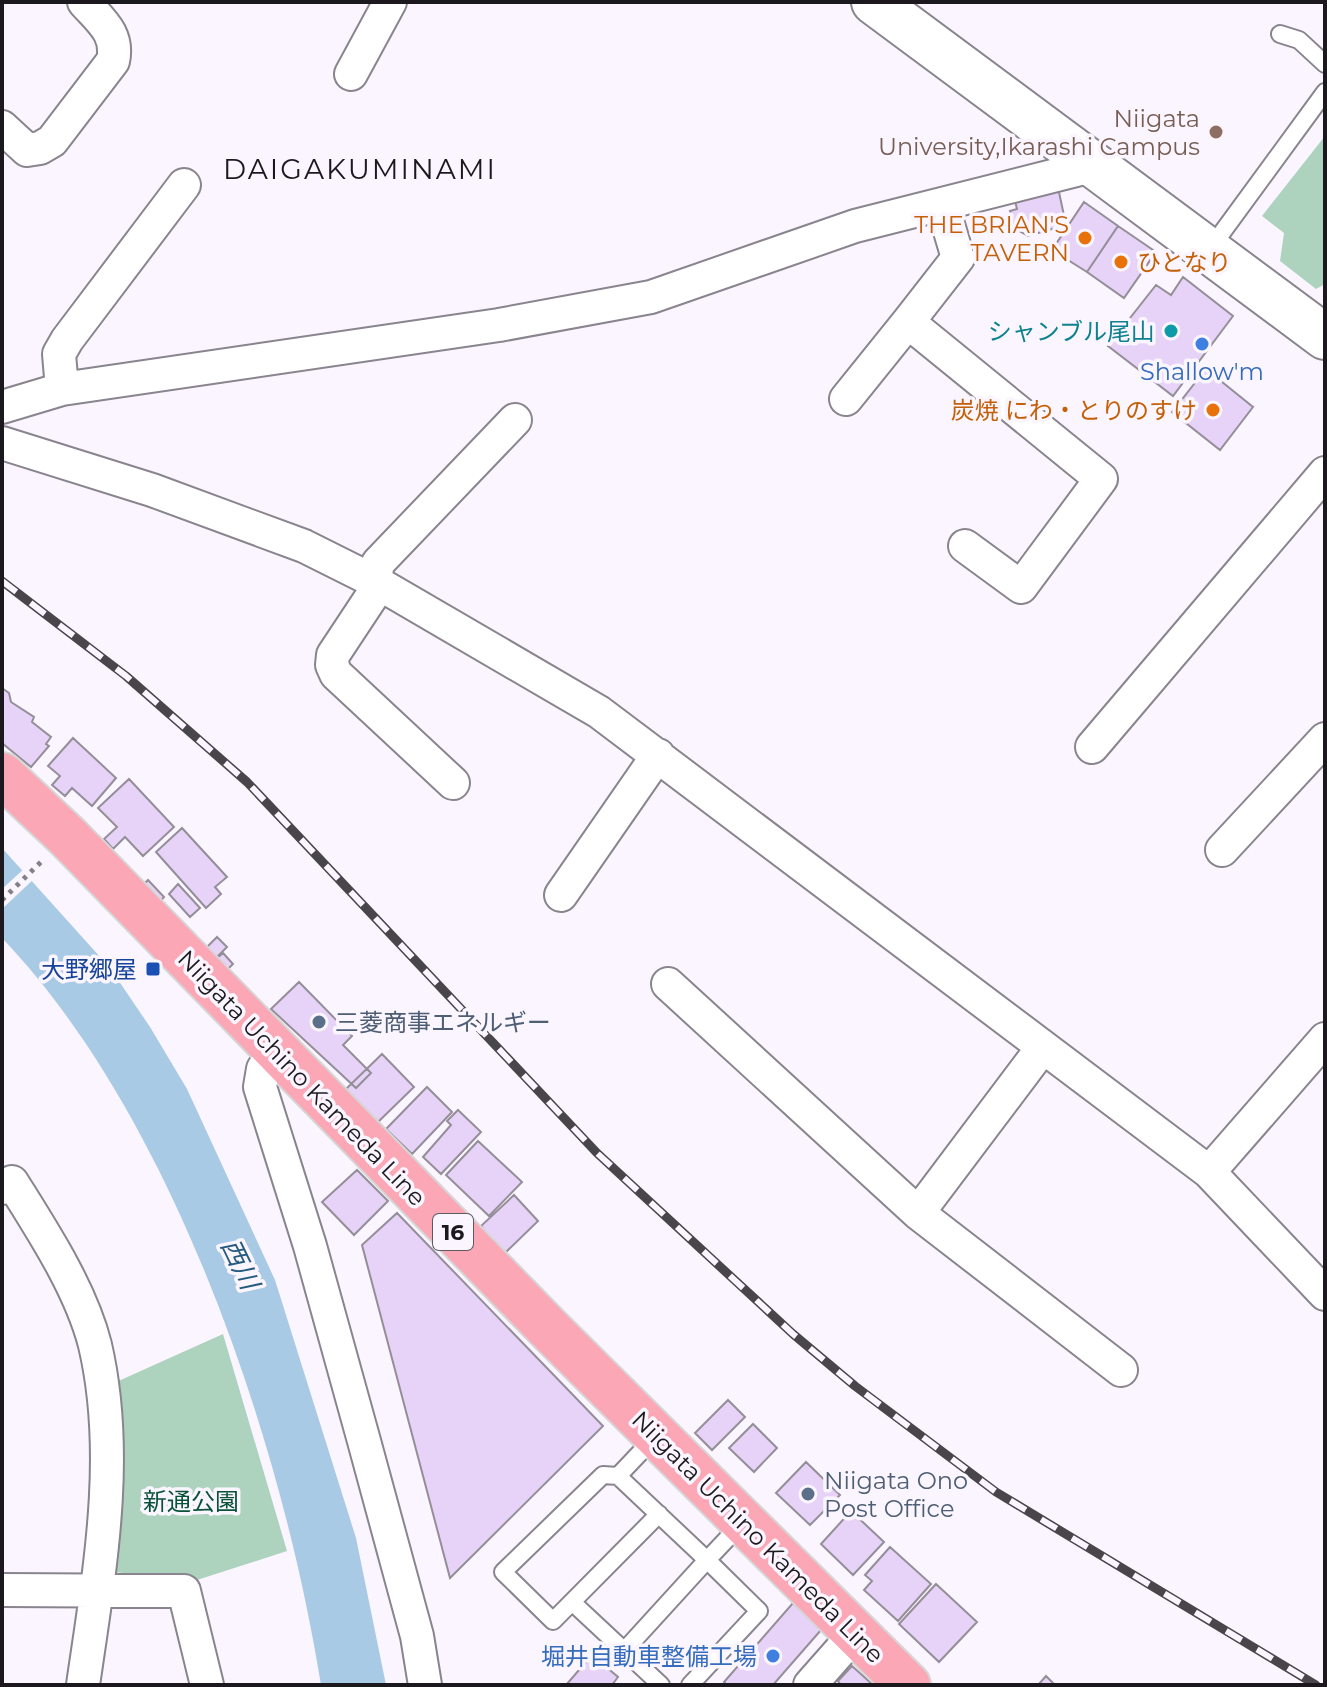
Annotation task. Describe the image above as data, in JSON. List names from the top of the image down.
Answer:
{
  "streets": {
    "main road": ["Niigata Uchino Kameda Line", "16"]
  },
  "districts": ["DAIGAKUMINAMI"],
  "water": ["西川"],
  "parks": ["新通公園"],
  "places": {
    "other": [
      "Niigata University,Ikarashi Campus",
      "THE BRIAN'S TAVERN",
      "ひとなり",
      "シャンブル尾山",
      "Shallow'm",
      "炭焼 にわ・とりのすけ",
      "三菱商事エネルギー",
      "Niigata Ono Post Office",
      "堀井自動車整備工場"
    ],
    "transit": ["大野郷屋"]
  }
}
